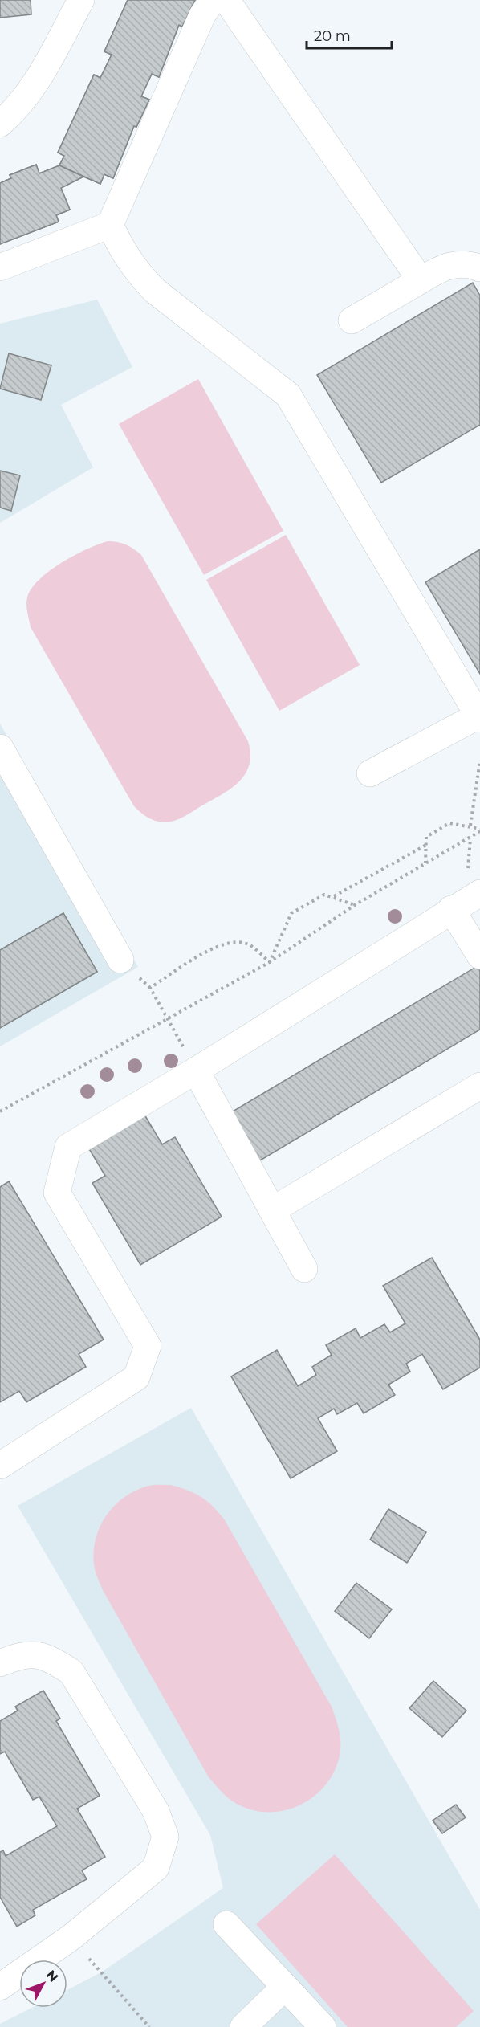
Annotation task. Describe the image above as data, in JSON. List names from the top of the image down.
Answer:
{
  "scale_bar": "20 m",
  "north": "top right"
}
